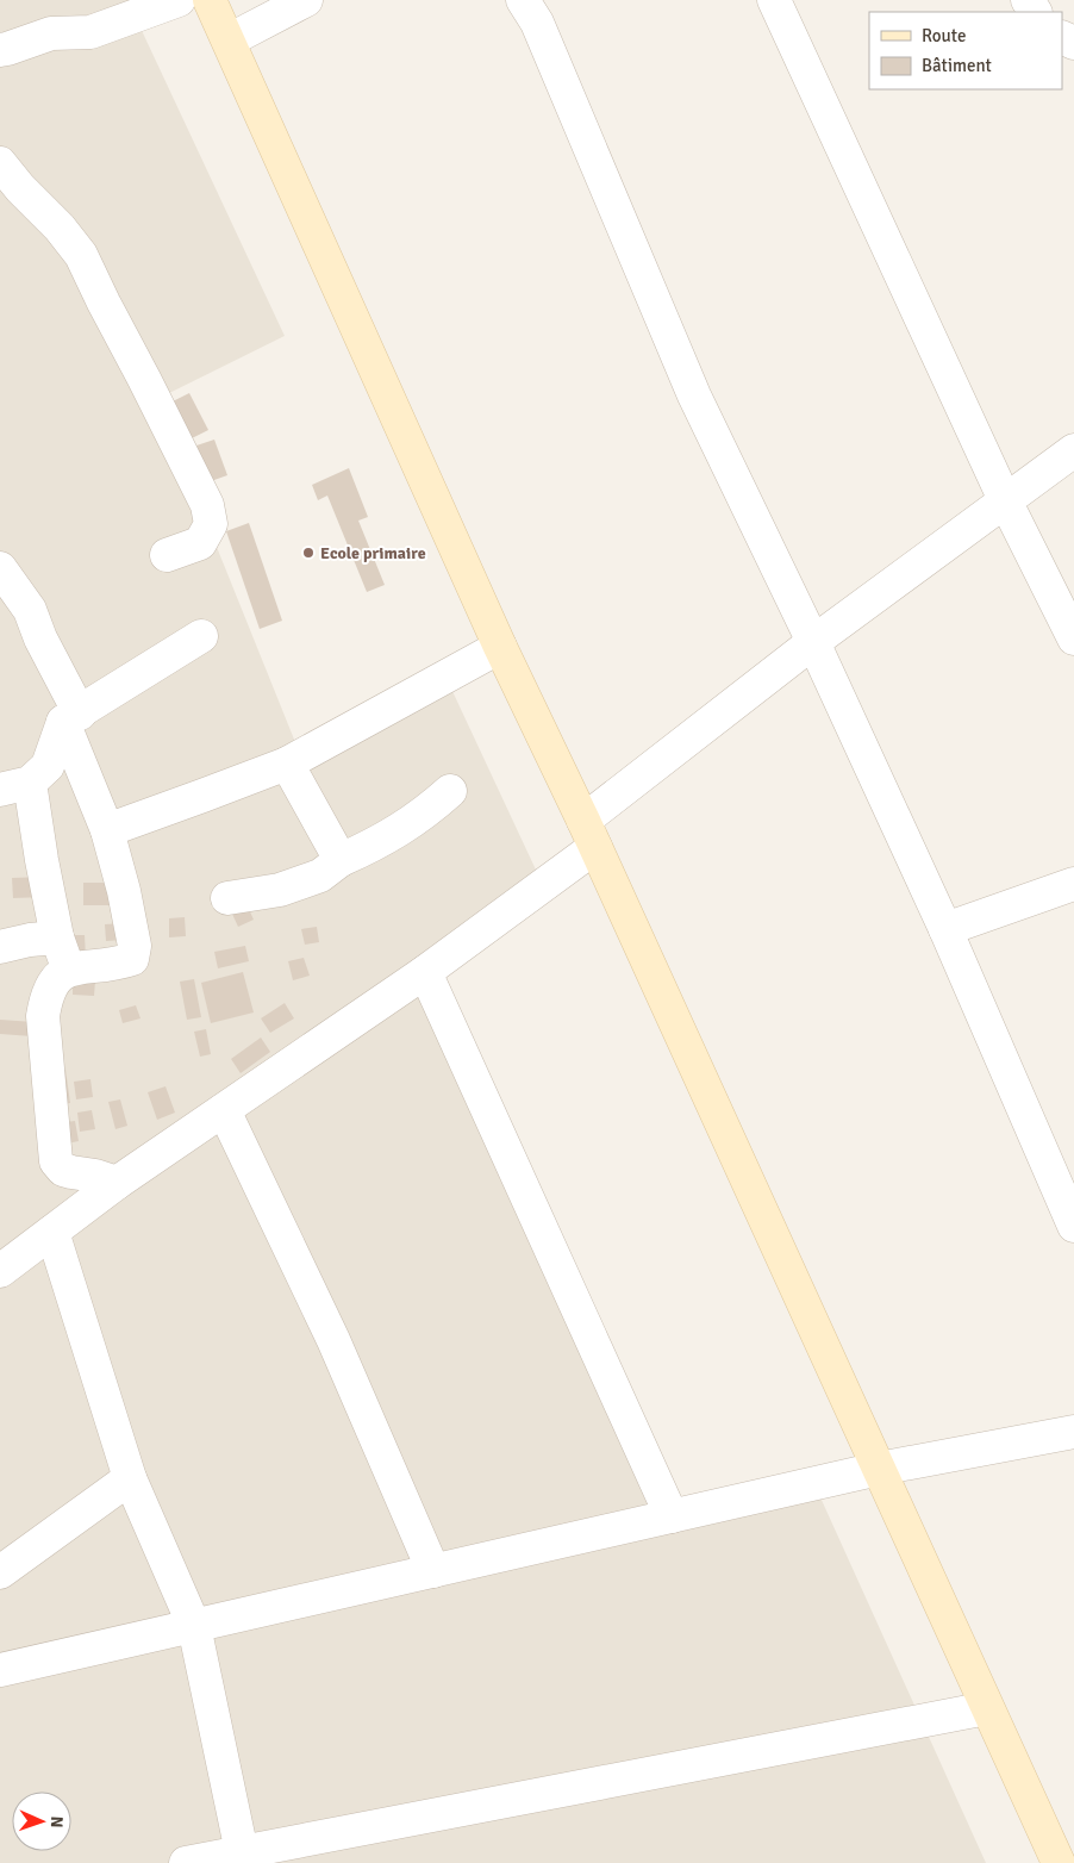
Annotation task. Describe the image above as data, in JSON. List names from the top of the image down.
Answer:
{
  "places": ["Ecole primaire"],
  "legend": ["Route", "Bâtiment"],
  "north": "right"
}
